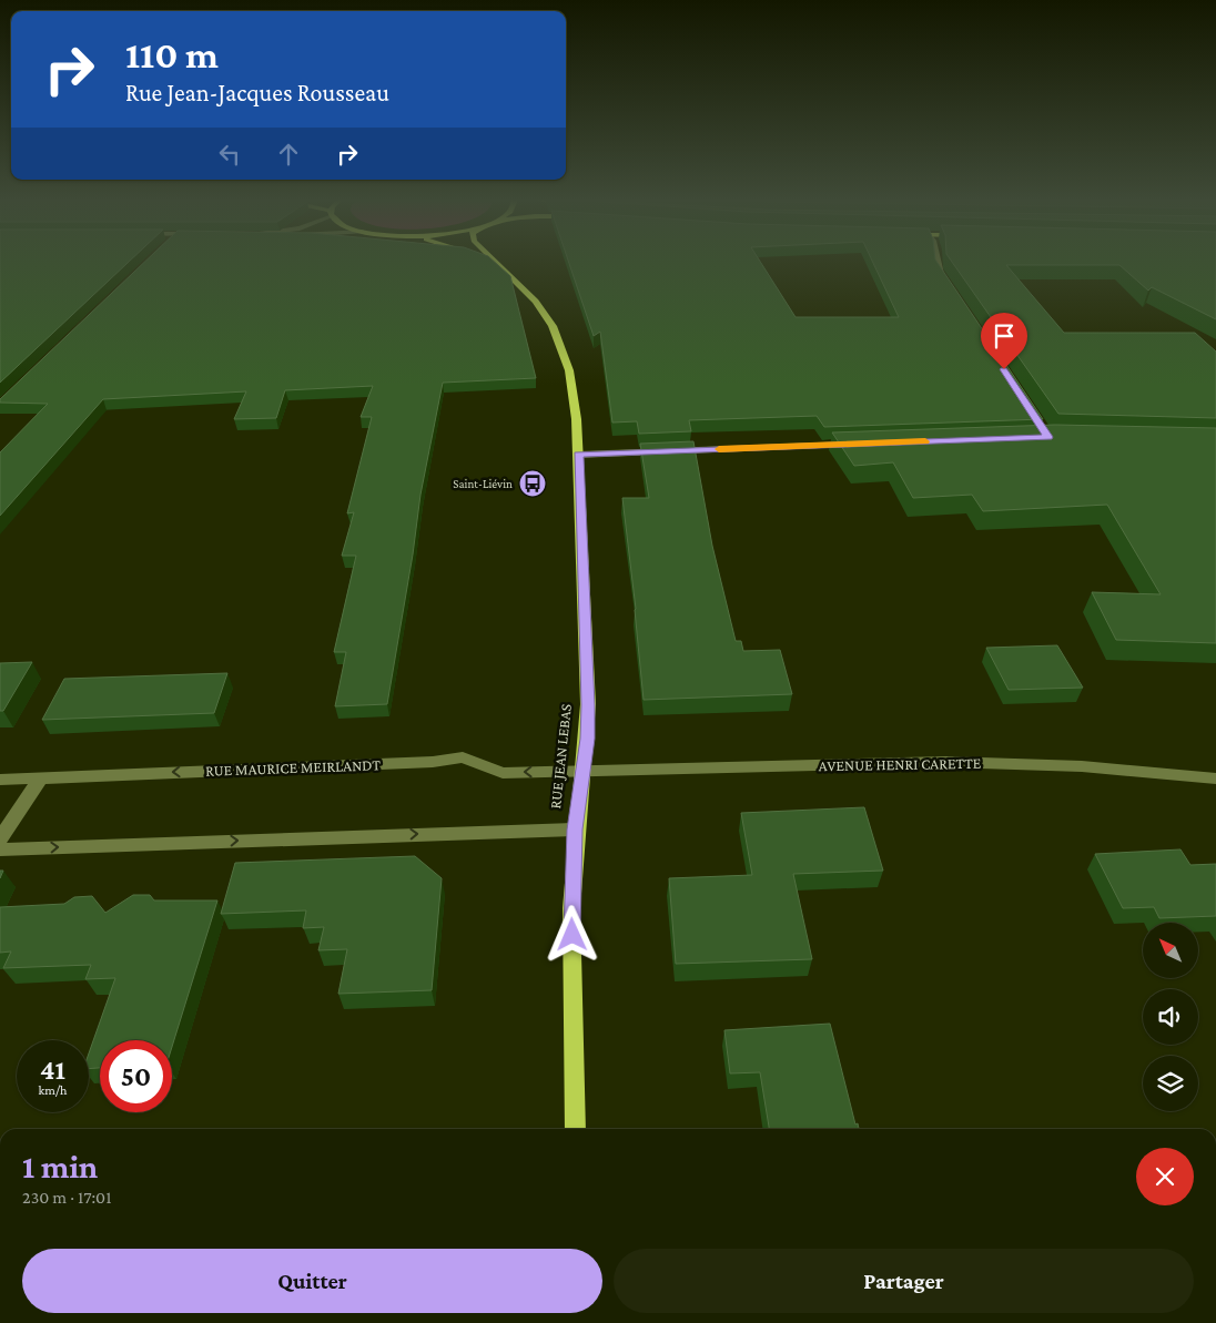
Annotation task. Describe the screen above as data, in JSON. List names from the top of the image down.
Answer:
{
  "streets": {
    "main road": ["RUE JEAN LEBAS"],
    "street": ["AVENUE HENRI CARETTE", "RUE MAURICE MEIRLANDT"]
  },
  "crossings": [
    ["RUE JEAN LEBAS", "AVENUE HENRI CARETTE"],
    ["RUE JEAN LEBAS", "RUE MAURICE MEIRLANDT"],
    ["AVENUE HENRI CARETTE", "RUE MAURICE MEIRLANDT"]
  ],
  "places": {
    "bus stop": ["Saint-Liévin"]
  },
  "north": "top left",
  "page": {
    "turn": ["110 m", "Rue Jean-Jacques Rousseau"],
    "speed": "41 km/h",
    "limit": "50",
    "heading": ["1 min", "230 m · 17:01"],
    "buttons": ["Quitter", "Partager"]
  }
}
